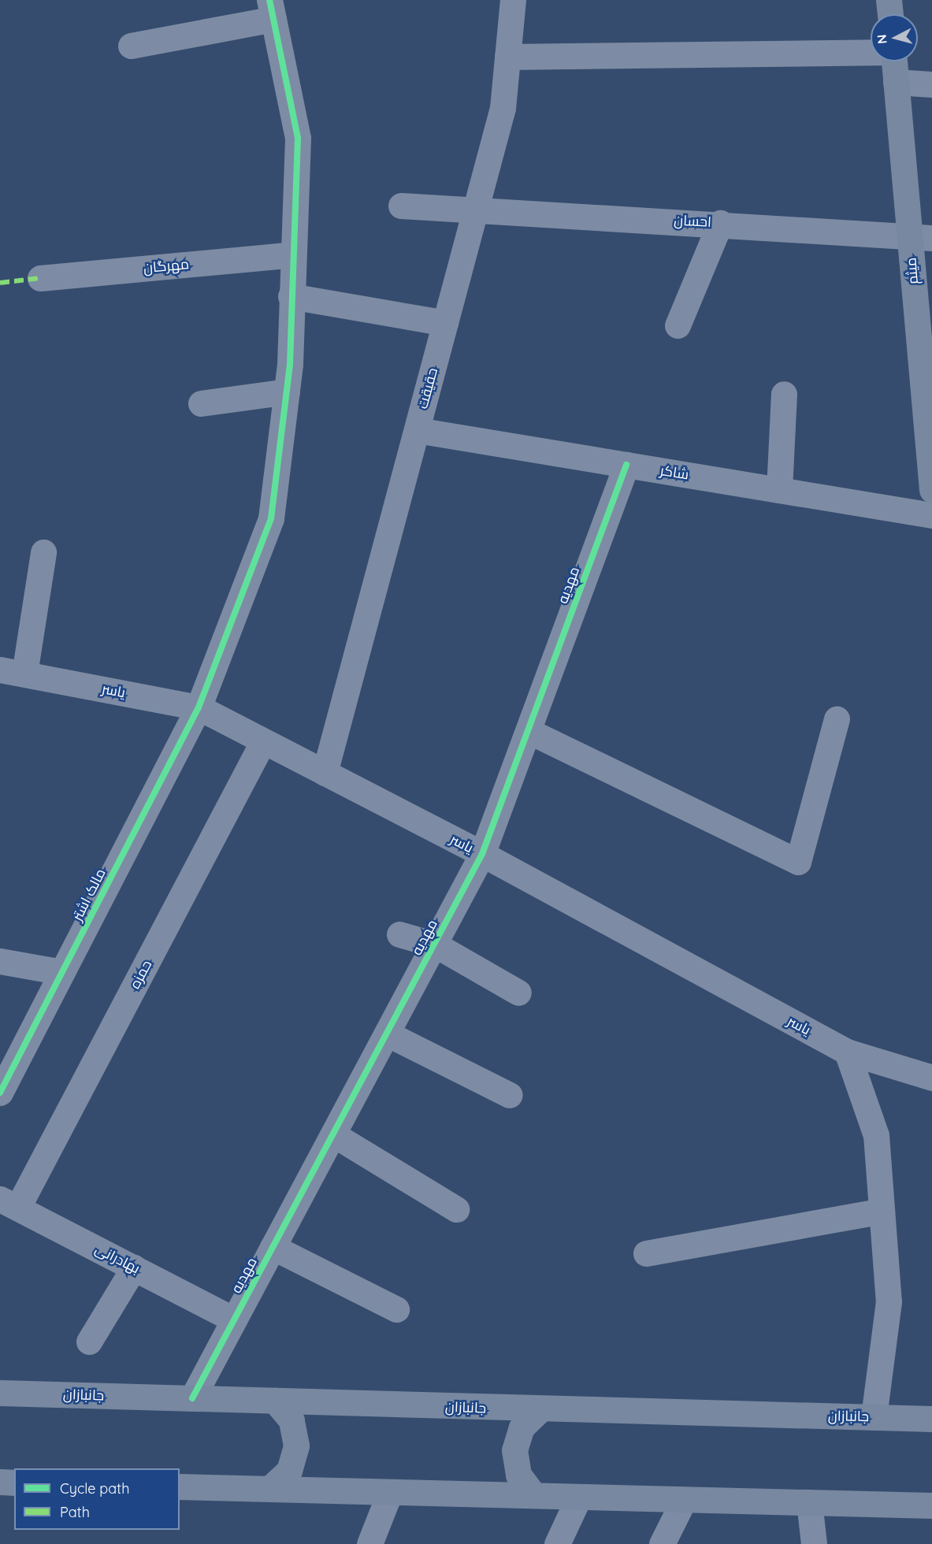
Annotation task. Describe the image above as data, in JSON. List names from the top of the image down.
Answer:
{
  "streets": {
    "main road": ["میثم", "جانبازان"],
    "street": [
      "احسان",
      "مهرگان",
      "حقیقت",
      "شاکر",
      "مهدیه",
      "یاسر",
      "مالک اشتر",
      "حمزه",
      "بهادرانی"
    ]
  },
  "crossings": [
    ["احسان", "میثم"],
    ["احسان", "حقیقت"],
    ["مهرگان", "مالک اشتر"],
    ["حقیقت", "شاکر"],
    ["حقیقت", "یاسر"],
    ["شاکر", "مهدیه"],
    ["مهدیه", "یاسر"],
    ["مهدیه", "بهادرانی"],
    ["مهدیه", "جانبازان"],
    ["یاسر", "مالک اشتر"],
    ["یاسر", "حمزه"],
    ["حمزه", "بهادرانی"]
  ],
  "legend": ["Cycle path", "Path"],
  "north": "left"
}
